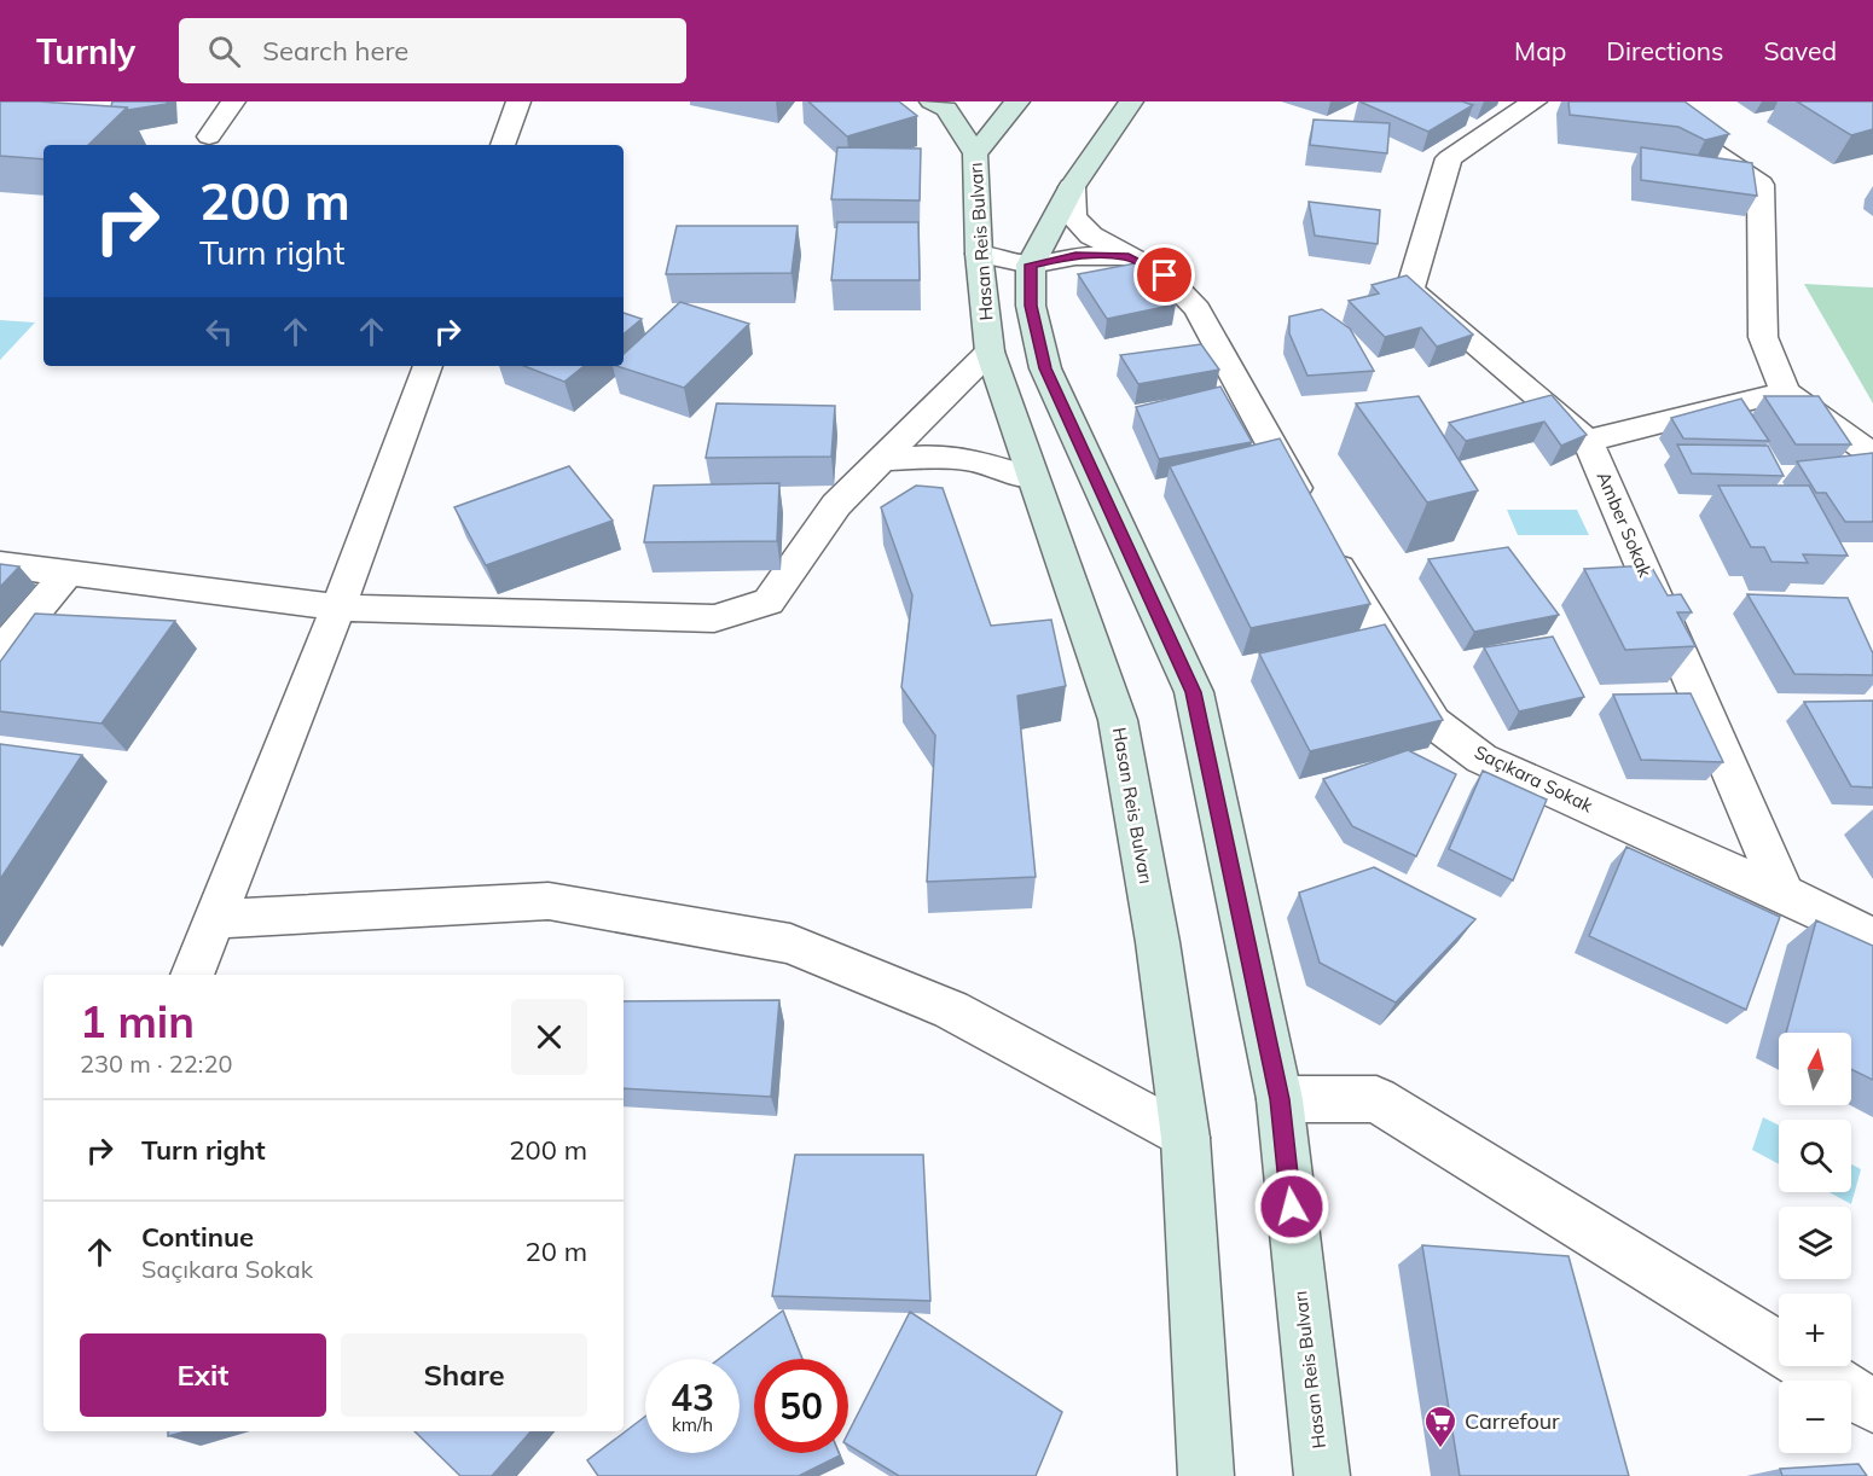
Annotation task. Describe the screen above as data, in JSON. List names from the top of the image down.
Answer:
{
  "streets": {
    "main road": ["Hasan Reis Bulvarı"],
    "street": ["Amber Sokak", "Saçıkara Sokak"]
  },
  "crossings": [
    ["Amber Sokak", "Saçıkara Sokak"]
  ],
  "places": {
    "supermarket": ["Carrefour"]
  },
  "north": "top",
  "page": {
    "header": "Turnly",
    "search": "Search here",
    "nav": ["Map", "Directions", "Saved"],
    "turn": ["200 m", "Turn right"],
    "heading": ["1 min", "230 m · 22:20"],
    "map_buttons": ["+", "−"],
    "list": [
      {
        "name": "Turn right",
        "value": "200 m"
      },
      {
        "name": "Continue",
        "note": "Saçıkara Sokak",
        "value": "20 m"
      }
    ],
    "buttons": ["Exit", "Share"],
    "speed": "43 km/h",
    "limit": "50"
  }
}
